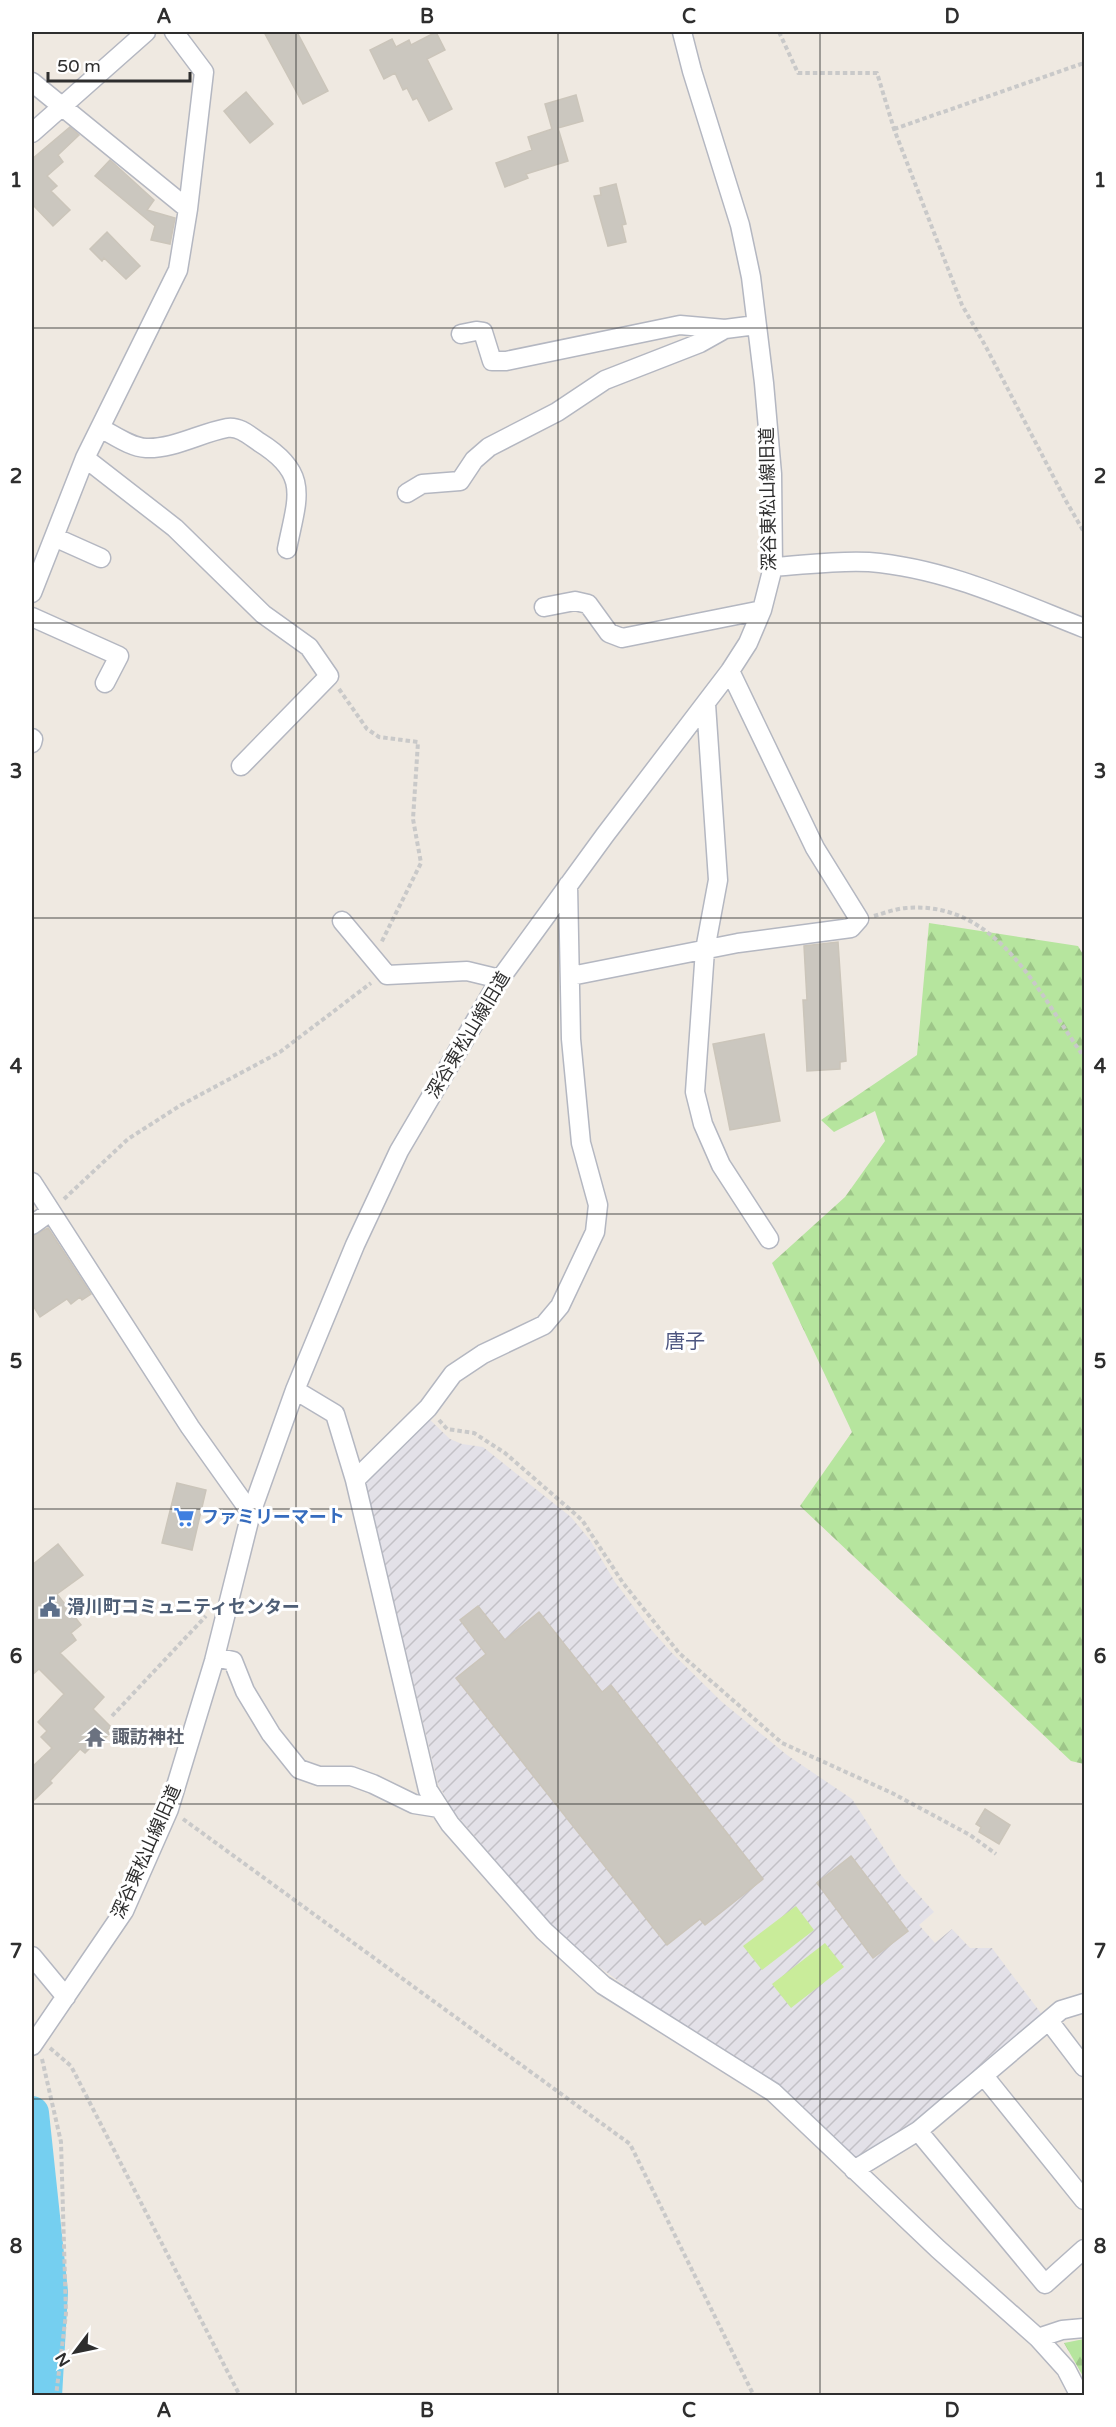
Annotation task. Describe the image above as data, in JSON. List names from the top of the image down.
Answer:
{
  "streets": {
    "street": ["深谷東松山線旧道"]
  },
  "districts": ["唐子"],
  "places": {
    "supermarket": ["ファミリーマート"],
    "public building": ["滑川町コミュニティセンター"],
    "temple": ["諏訪神社"]
  },
  "scale_bar": "50 m",
  "north": "bottom left",
  "grid": {
    "columns": [
      "A",
      "B",
      "C",
      "D"
    ],
    "rows": [
      "1",
      "2",
      "3",
      "4",
      "5",
      "6",
      "7",
      "8"
    ]
  }
}
